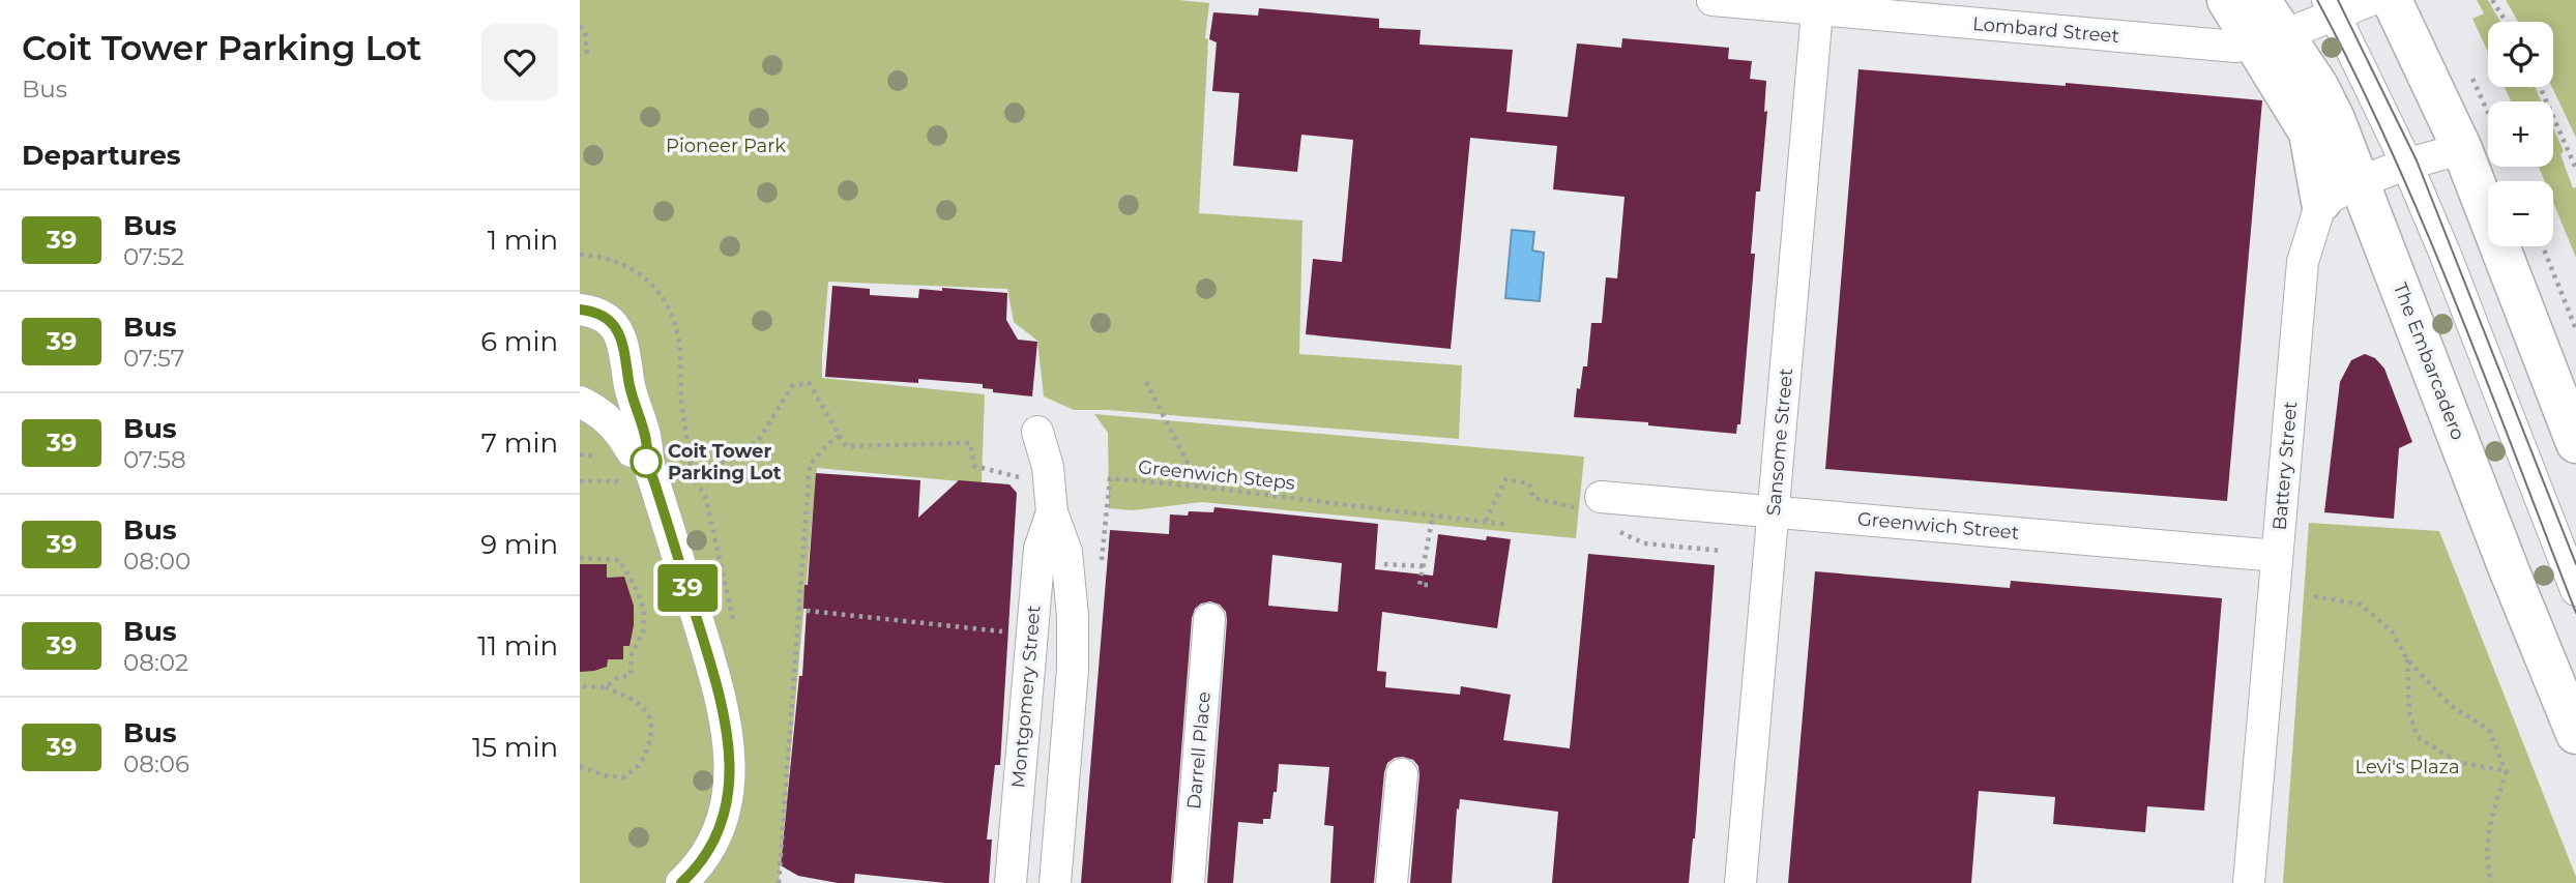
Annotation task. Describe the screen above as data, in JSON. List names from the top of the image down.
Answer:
{
  "streets": {
    "main road": ["The Embarcadero"],
    "street": [
      "Lombard Street",
      "Sansome Street",
      "Battery Street",
      "Greenwich Street",
      "Montgomery Street",
      "Darrell Place"
    ],
    "path": ["Greenwich Steps"]
  },
  "crossings": [
    ["Lombard Street", "The Embarcadero"],
    ["Lombard Street", "Sansome Street"],
    ["Sansome Street", "Greenwich Street"],
    ["Battery Street", "Greenwich Street"]
  ],
  "parks": ["Pioneer Park", "Levi's Plaza"],
  "places": ["Coit Tower Parking Lot"],
  "lines": ["bus line 39"],
  "page": {
    "heading": [
      ["Coit Tower Parking Lot", "Bus"],
      "Departures"
    ],
    "on_map": "39",
    "map_buttons": ["+", "−"],
    "list": [
      {
        "mark": "39",
        "name": "Bus",
        "note": "07:52",
        "value": "1 min"
      },
      {
        "mark": "39",
        "name": "Bus",
        "note": "07:57",
        "value": "6 min"
      },
      {
        "mark": "39",
        "name": "Bus",
        "note": "07:58",
        "value": "7 min"
      },
      {
        "mark": "39",
        "name": "Bus",
        "note": "08:00",
        "value": "9 min"
      },
      {
        "mark": "39",
        "name": "Bus",
        "note": "08:02",
        "value": "11 min"
      },
      {
        "mark": "39",
        "name": "Bus",
        "note": "08:06",
        "value": "15 min"
      }
    ]
  }
}
